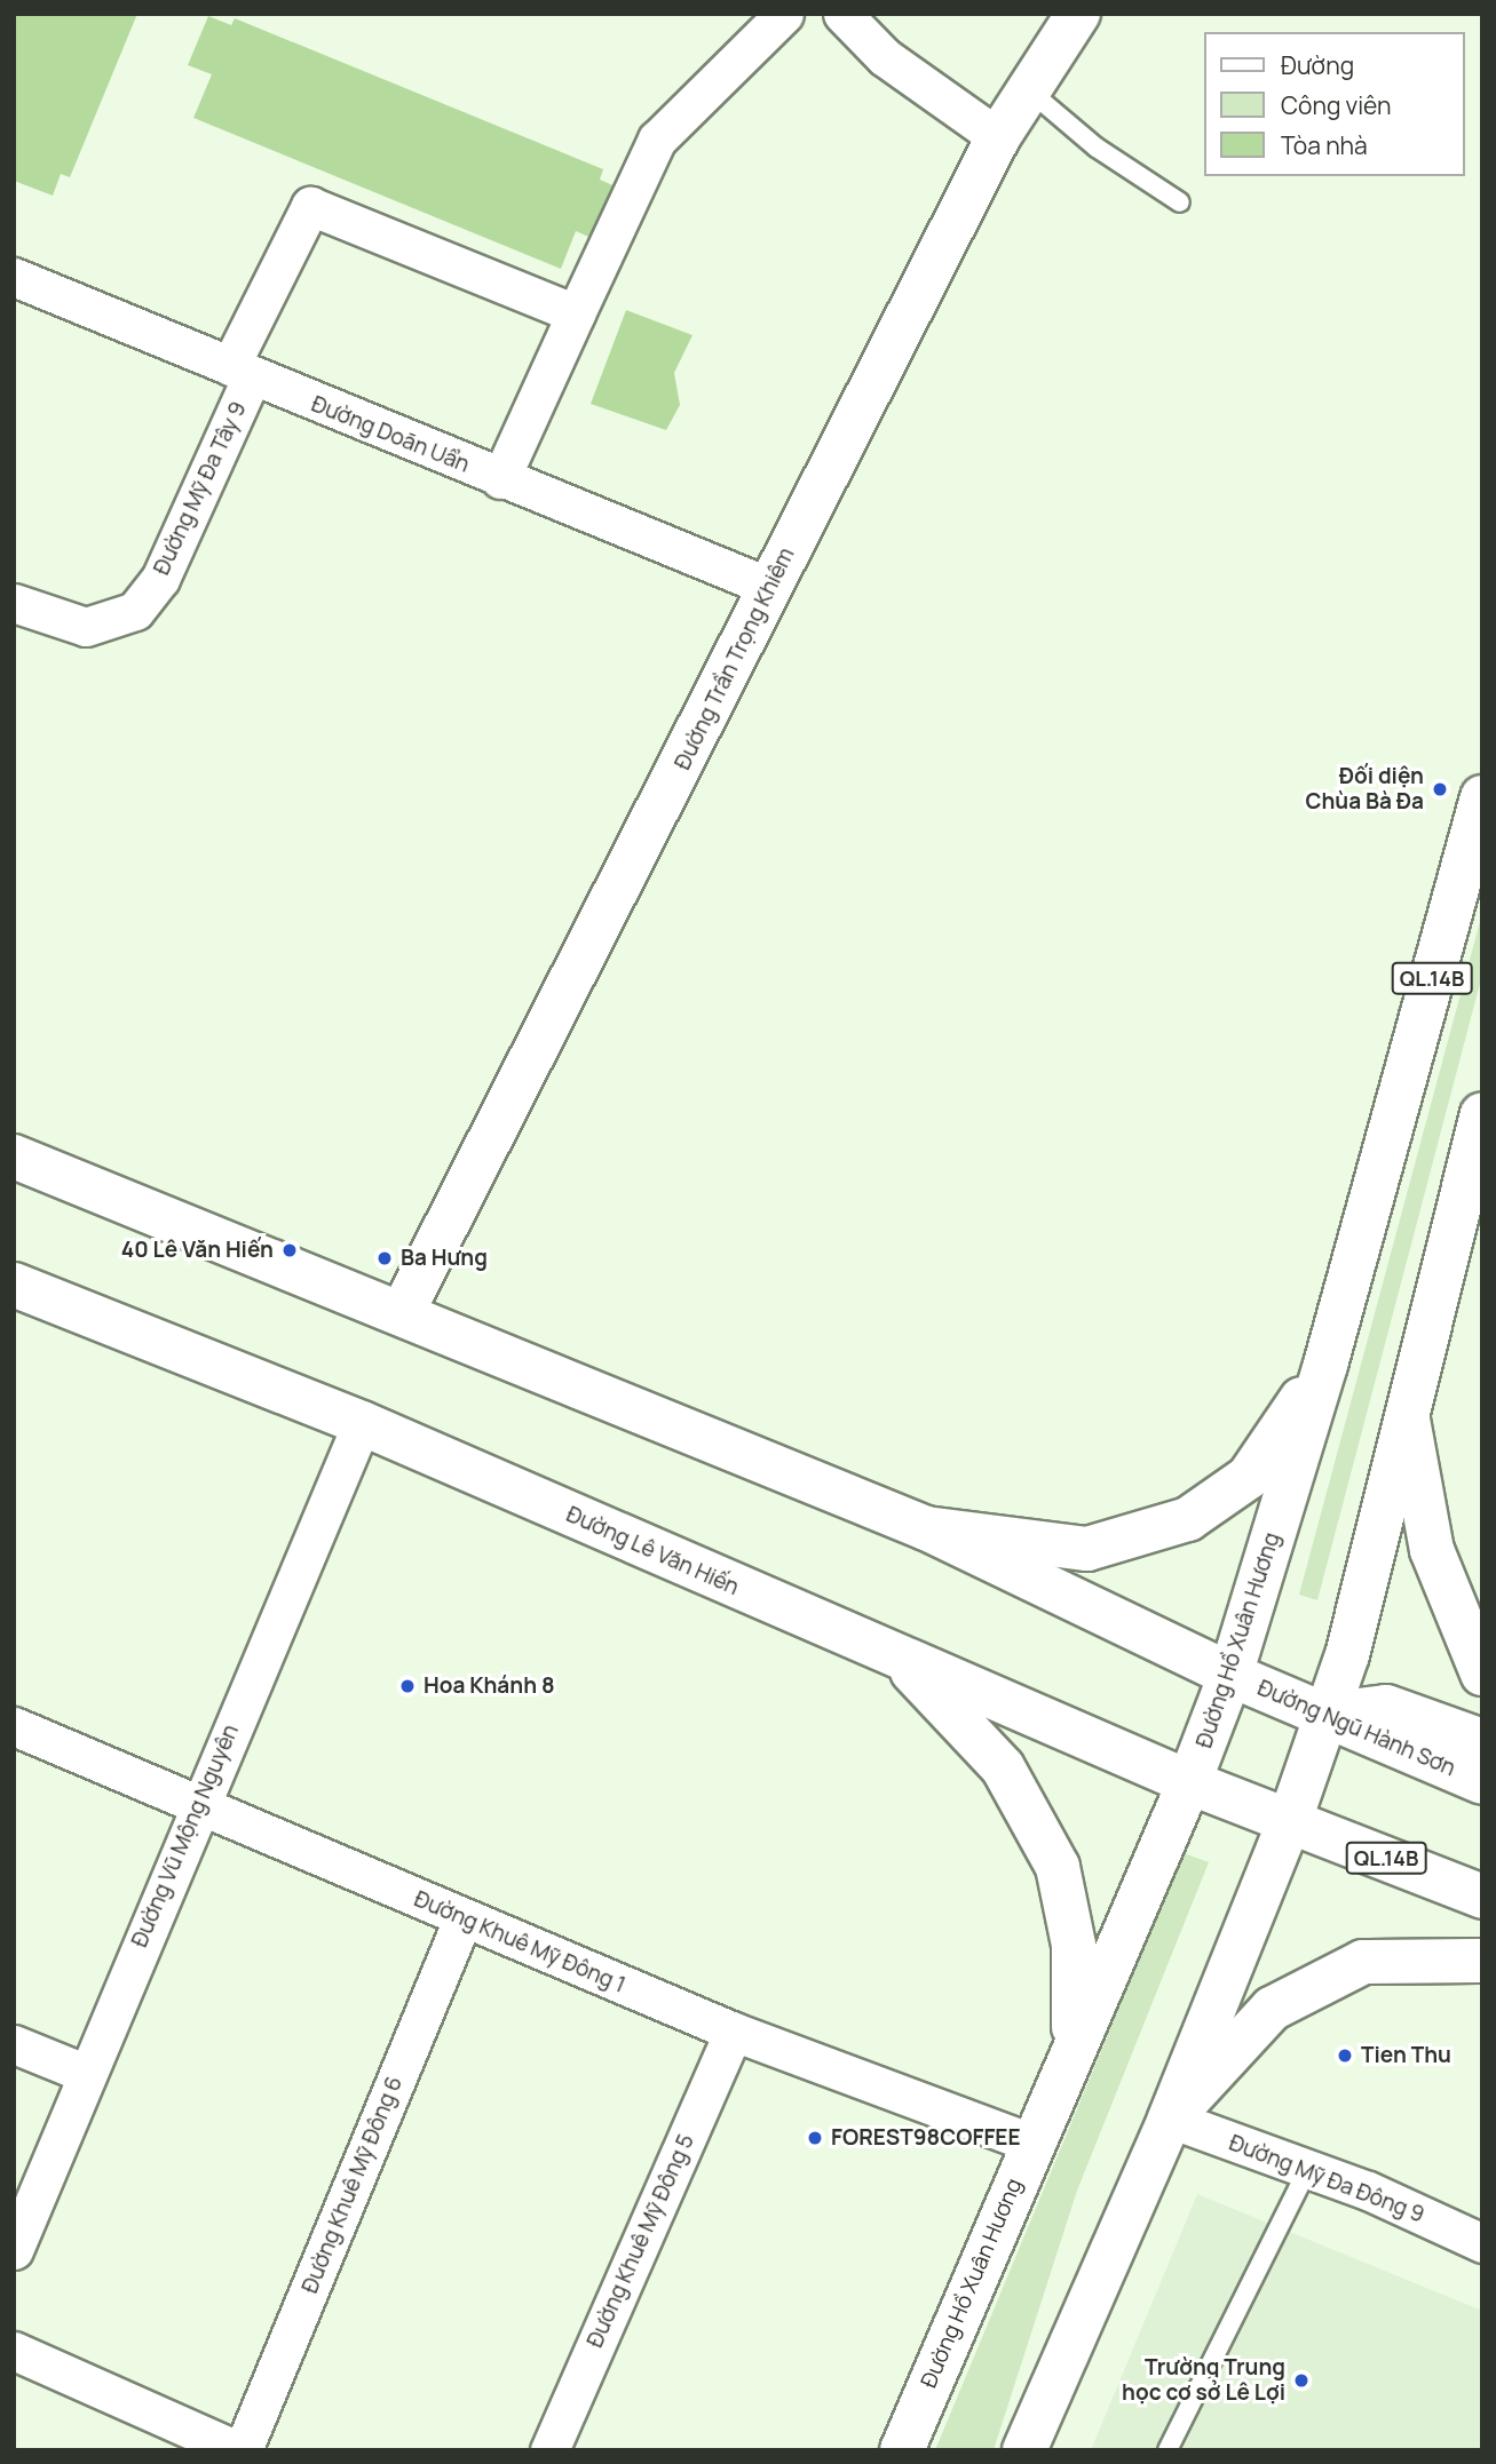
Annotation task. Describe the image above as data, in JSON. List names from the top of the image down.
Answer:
{
  "streets": {
    "main road": [
      "Đường Trần Trọng Khiêm",
      "QL.14B",
      "Đường Lê Văn Hiến",
      "Đường Hồ Xuân Hương",
      "Đường Ngũ Hành Sơn"
    ],
    "street": [
      "Đường Doãn Uẩn",
      "Đường Mỹ Đa Tây 9",
      "Đường Vũ Mộng Nguyên",
      "Đường Khuê Mỹ Đông 1",
      "Đường Mỹ Đa Đông 9",
      "Đường Khuê Mỹ Đông 6",
      "Đường Khuê Mỹ Đông 5"
    ]
  },
  "crossings": [
    ["Đường Doãn Uẩn", "Đường Mỹ Đa Tây 9"],
    ["Đường Doãn Uẩn", "Đường Trần Trọng Khiêm"],
    ["QL.14B", "Đường Lê Văn Hiến"],
    ["Đường Lê Văn Hiến", "Đường Hồ Xuân Hương"],
    ["Đường Lê Văn Hiến", "Đường Vũ Mộng Nguyên"],
    ["Đường Hồ Xuân Hương", "Đường Ngũ Hành Sơn"],
    ["Đường Hồ Xuân Hương", "Đường Khuê Mỹ Đông 1"],
    ["Đường Vũ Mộng Nguyên", "Đường Khuê Mỹ Đông 1"],
    ["Đường Khuê Mỹ Đông 1", "Đường Khuê Mỹ Đông 6"],
    ["Đường Khuê Mỹ Đông 1", "Đường Khuê Mỹ Đông 5"]
  ],
  "places": [
    "Đối diện Chùa Bà Đa",
    "40 Lê Văn Hiến",
    "Ba Hưng",
    "Hoa Khánh 8",
    "Tien Thu",
    "FOREST98COFFEE",
    "Trường Trung học cơ sở Lê Lợi"
  ],
  "legend": ["Đường", "Công viên", "Tòa nhà"]
}
